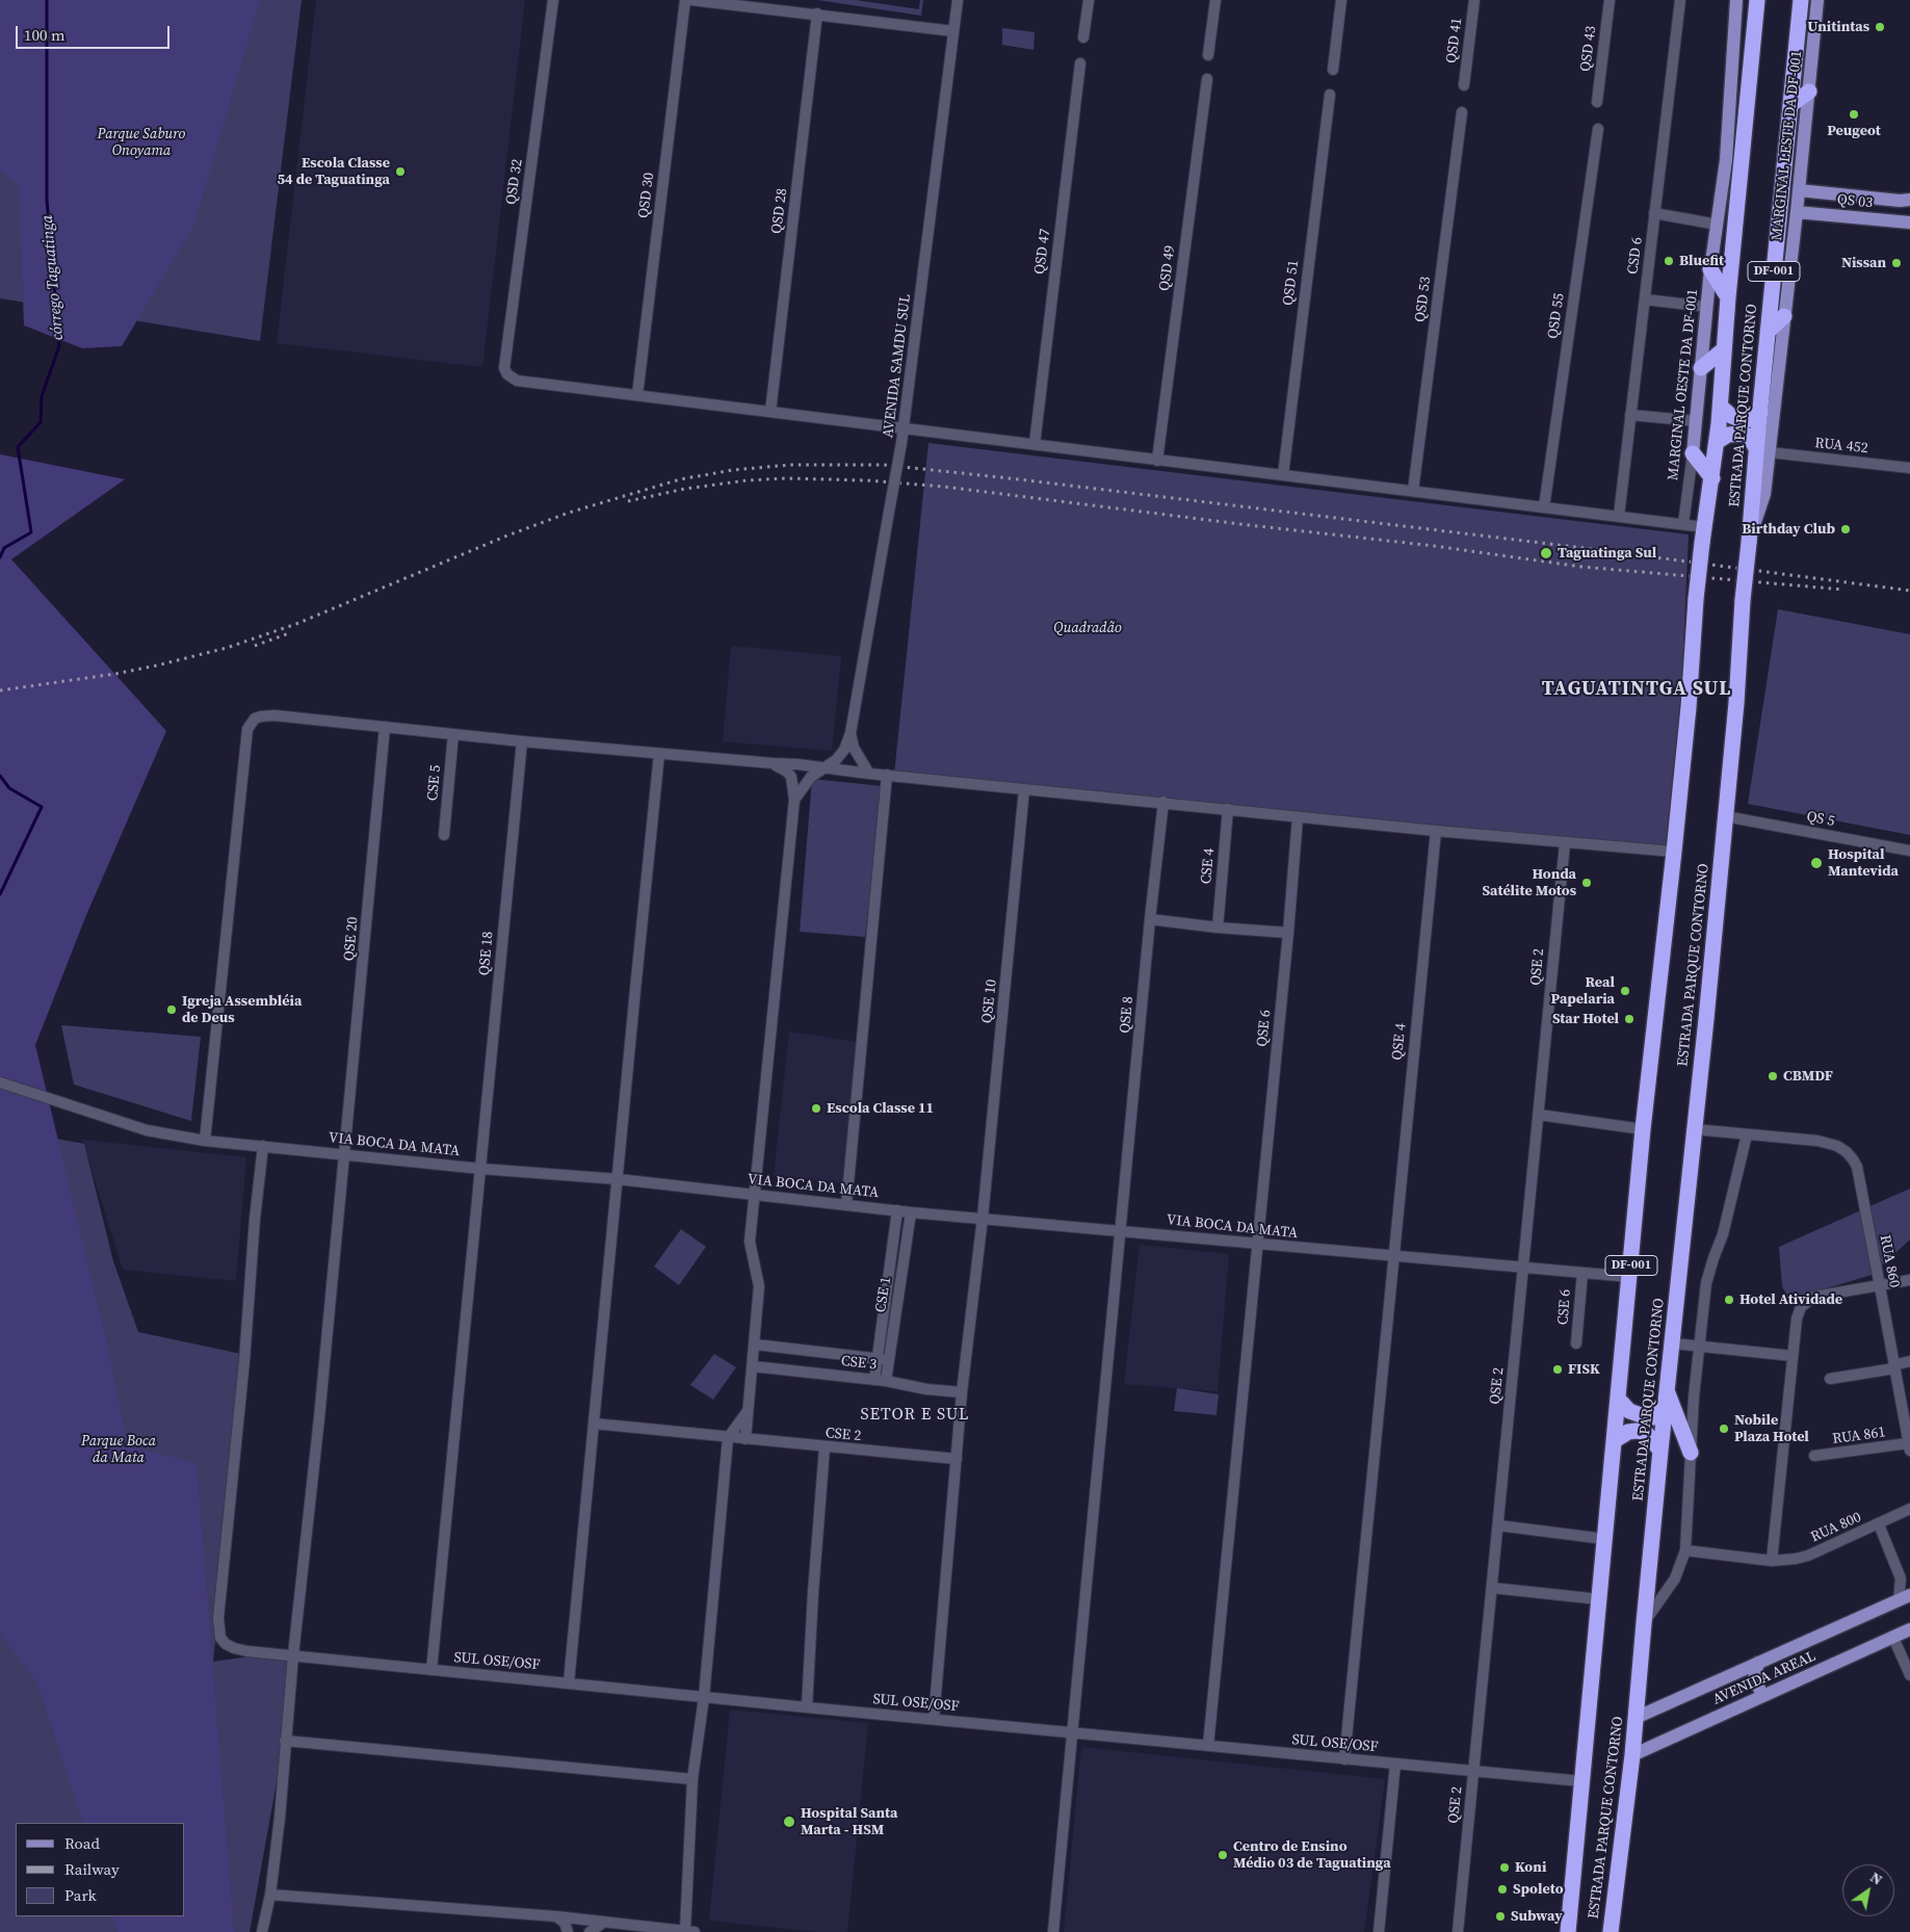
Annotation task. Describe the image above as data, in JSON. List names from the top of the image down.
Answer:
{
  "streets": {
    "highway": ["DF-001", "ESTRADA PARQUE CONTORNO"],
    "main road": [
      "MARGINAL LESTE DA DF-001",
      "QS 03",
      "MARGINAL OESTE DA DF-001",
      "AVENIDA AREAL"
    ],
    "street": [
      "QSD 41",
      "QSD 43",
      "QSD 32",
      "QSD 30",
      "QSD 28",
      "QSD 47",
      "CSD 6",
      "QSD 49",
      "QSD 51",
      "QSD 53",
      "QSD 55",
      "AVENIDA SAMDU SUL",
      "RUA 452",
      "CSE 5",
      "QS 5",
      "CSE 4",
      "QSE 20",
      "QSE 18",
      "QSE 2",
      "QSE 10",
      "QSE 8",
      "QSE 6",
      "QSE 4",
      "VIA BOCA DA MATA",
      "RUA 860",
      "CSE 1",
      "CSE 6",
      "CSE 3",
      "CSE 2",
      "RUA 861",
      "RUA 800",
      "SUL OSE/OSF"
    ]
  },
  "crossings": [
    ["MARGINAL LESTE DA DF-001", "QS 03"],
    ["MARGINAL LESTE DA DF-001", "ESTRADA PARQUE CONTORNO"],
    ["MARGINAL LESTE DA DF-001", "RUA 452"],
    ["QSD 32", "QSD 30"],
    ["ESTRADA PARQUE CONTORNO", "RUA 452"],
    ["ESTRADA PARQUE CONTORNO", "QS 5"],
    ["ESTRADA PARQUE CONTORNO", "VIA BOCA DA MATA"],
    ["ESTRADA PARQUE CONTORNO", "SUL OSE/OSF"],
    ["ESTRADA PARQUE CONTORNO", "AVENIDA AREAL"],
    ["QSE 20", "VIA BOCA DA MATA"],
    ["QSE 20", "SUL OSE/OSF"],
    ["QSE 18", "VIA BOCA DA MATA"],
    ["QSE 18", "SUL OSE/OSF"],
    ["QSE 2", "VIA BOCA DA MATA"],
    ["QSE 2", "SUL OSE/OSF"],
    ["QSE 10", "VIA BOCA DA MATA"],
    ["QSE 10", "CSE 3"],
    ["QSE 10", "CSE 2"],
    ["QSE 10", "SUL OSE/OSF"],
    ["QSE 8", "VIA BOCA DA MATA"],
    ["QSE 8", "SUL OSE/OSF"],
    ["QSE 6", "VIA BOCA DA MATA"],
    ["QSE 6", "SUL OSE/OSF"],
    ["QSE 4", "VIA BOCA DA MATA"],
    ["QSE 4", "SUL OSE/OSF"],
    ["VIA BOCA DA MATA", "CSE 1"],
    ["VIA BOCA DA MATA", "CSE 6"],
    ["VIA BOCA DA MATA", "SUL OSE/OSF"],
    ["RUA 860", "RUA 861"],
    ["CSE 1", "CSE 3"]
  ],
  "districts": ["TAGUATINTGA SUL", "SETOR E SUL"],
  "water": ["córrego Taguatinga"],
  "parks": ["Parque Saburo Onoyama", "Quadradão", "Parque Boca da Mata"],
  "places": [
    "Unitintas",
    "Peugeot",
    "Escola Classe 54 de Taguatinga",
    "Bluefit",
    "Nissan",
    "Birthday Club",
    "Taguatinga Sul",
    "Hospital Mantevida",
    "Honda Satélite Motos",
    "Real Papelaria",
    "Igreja Assembléia de Deus",
    "Star Hotel",
    "CBMDF",
    "Escola Classe 11",
    "Hotel Atividade",
    "FISK",
    "Nobile Plaza Hotel",
    "Hospital Santa Marta - HSM",
    "Centro de Ensino Médio 03 de Taguatinga",
    "Koni",
    "Spoleto",
    "Subway"
  ],
  "legend": ["Road", "Railway", "Park"],
  "scale_bar": "100 m",
  "north": "top right"
}
